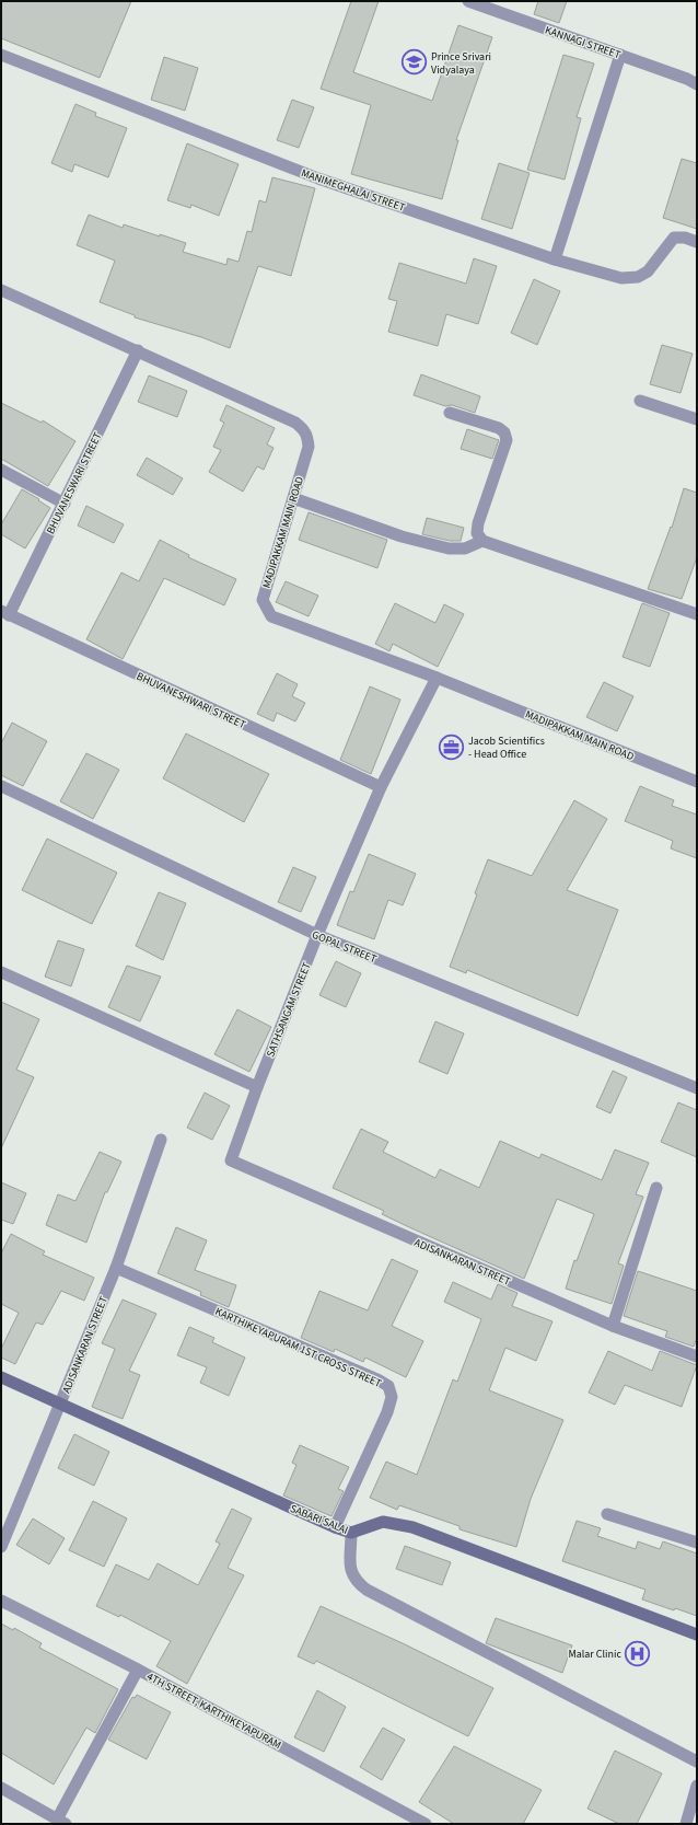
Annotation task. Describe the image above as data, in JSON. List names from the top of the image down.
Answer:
{
  "streets": {
    "main road": ["SABARI SALAI"],
    "street": [
      "KANNAGI STREET",
      "MANIMEGHALAI STREET",
      "BHUVANESWARI STREET",
      "MADIPAKKAM MAIN ROAD",
      "BHUVANESHWARI STREET",
      "GOPAL STREET",
      "SATHSANGAM STREET",
      "ADISANKARAN STREET",
      "KARTHIKEYAPURAM 1ST CROSS STREET",
      "4TH STREET, KARTHIKEYAPURAM"
    ]
  },
  "crossings": [
    ["BHUVANESWARI STREET", "MADIPAKKAM MAIN ROAD"],
    ["BHUVANESWARI STREET", "BHUVANESHWARI STREET"],
    ["MADIPAKKAM MAIN ROAD", "SATHSANGAM STREET"],
    ["BHUVANESHWARI STREET", "SATHSANGAM STREET"],
    ["GOPAL STREET", "SATHSANGAM STREET"],
    ["SATHSANGAM STREET", "ADISANKARAN STREET"],
    ["ADISANKARAN STREET", "KARTHIKEYAPURAM 1ST CROSS STREET"],
    ["ADISANKARAN STREET", "SABARI SALAI"],
    ["KARTHIKEYAPURAM 1ST CROSS STREET", "SABARI SALAI"]
  ],
  "places": {
    "school or university": ["Prince Srivari Vidyalaya"],
    "office": ["Jacob Scientifics - Head Office"],
    "hospital": ["Malar Clinic"]
  }
}
